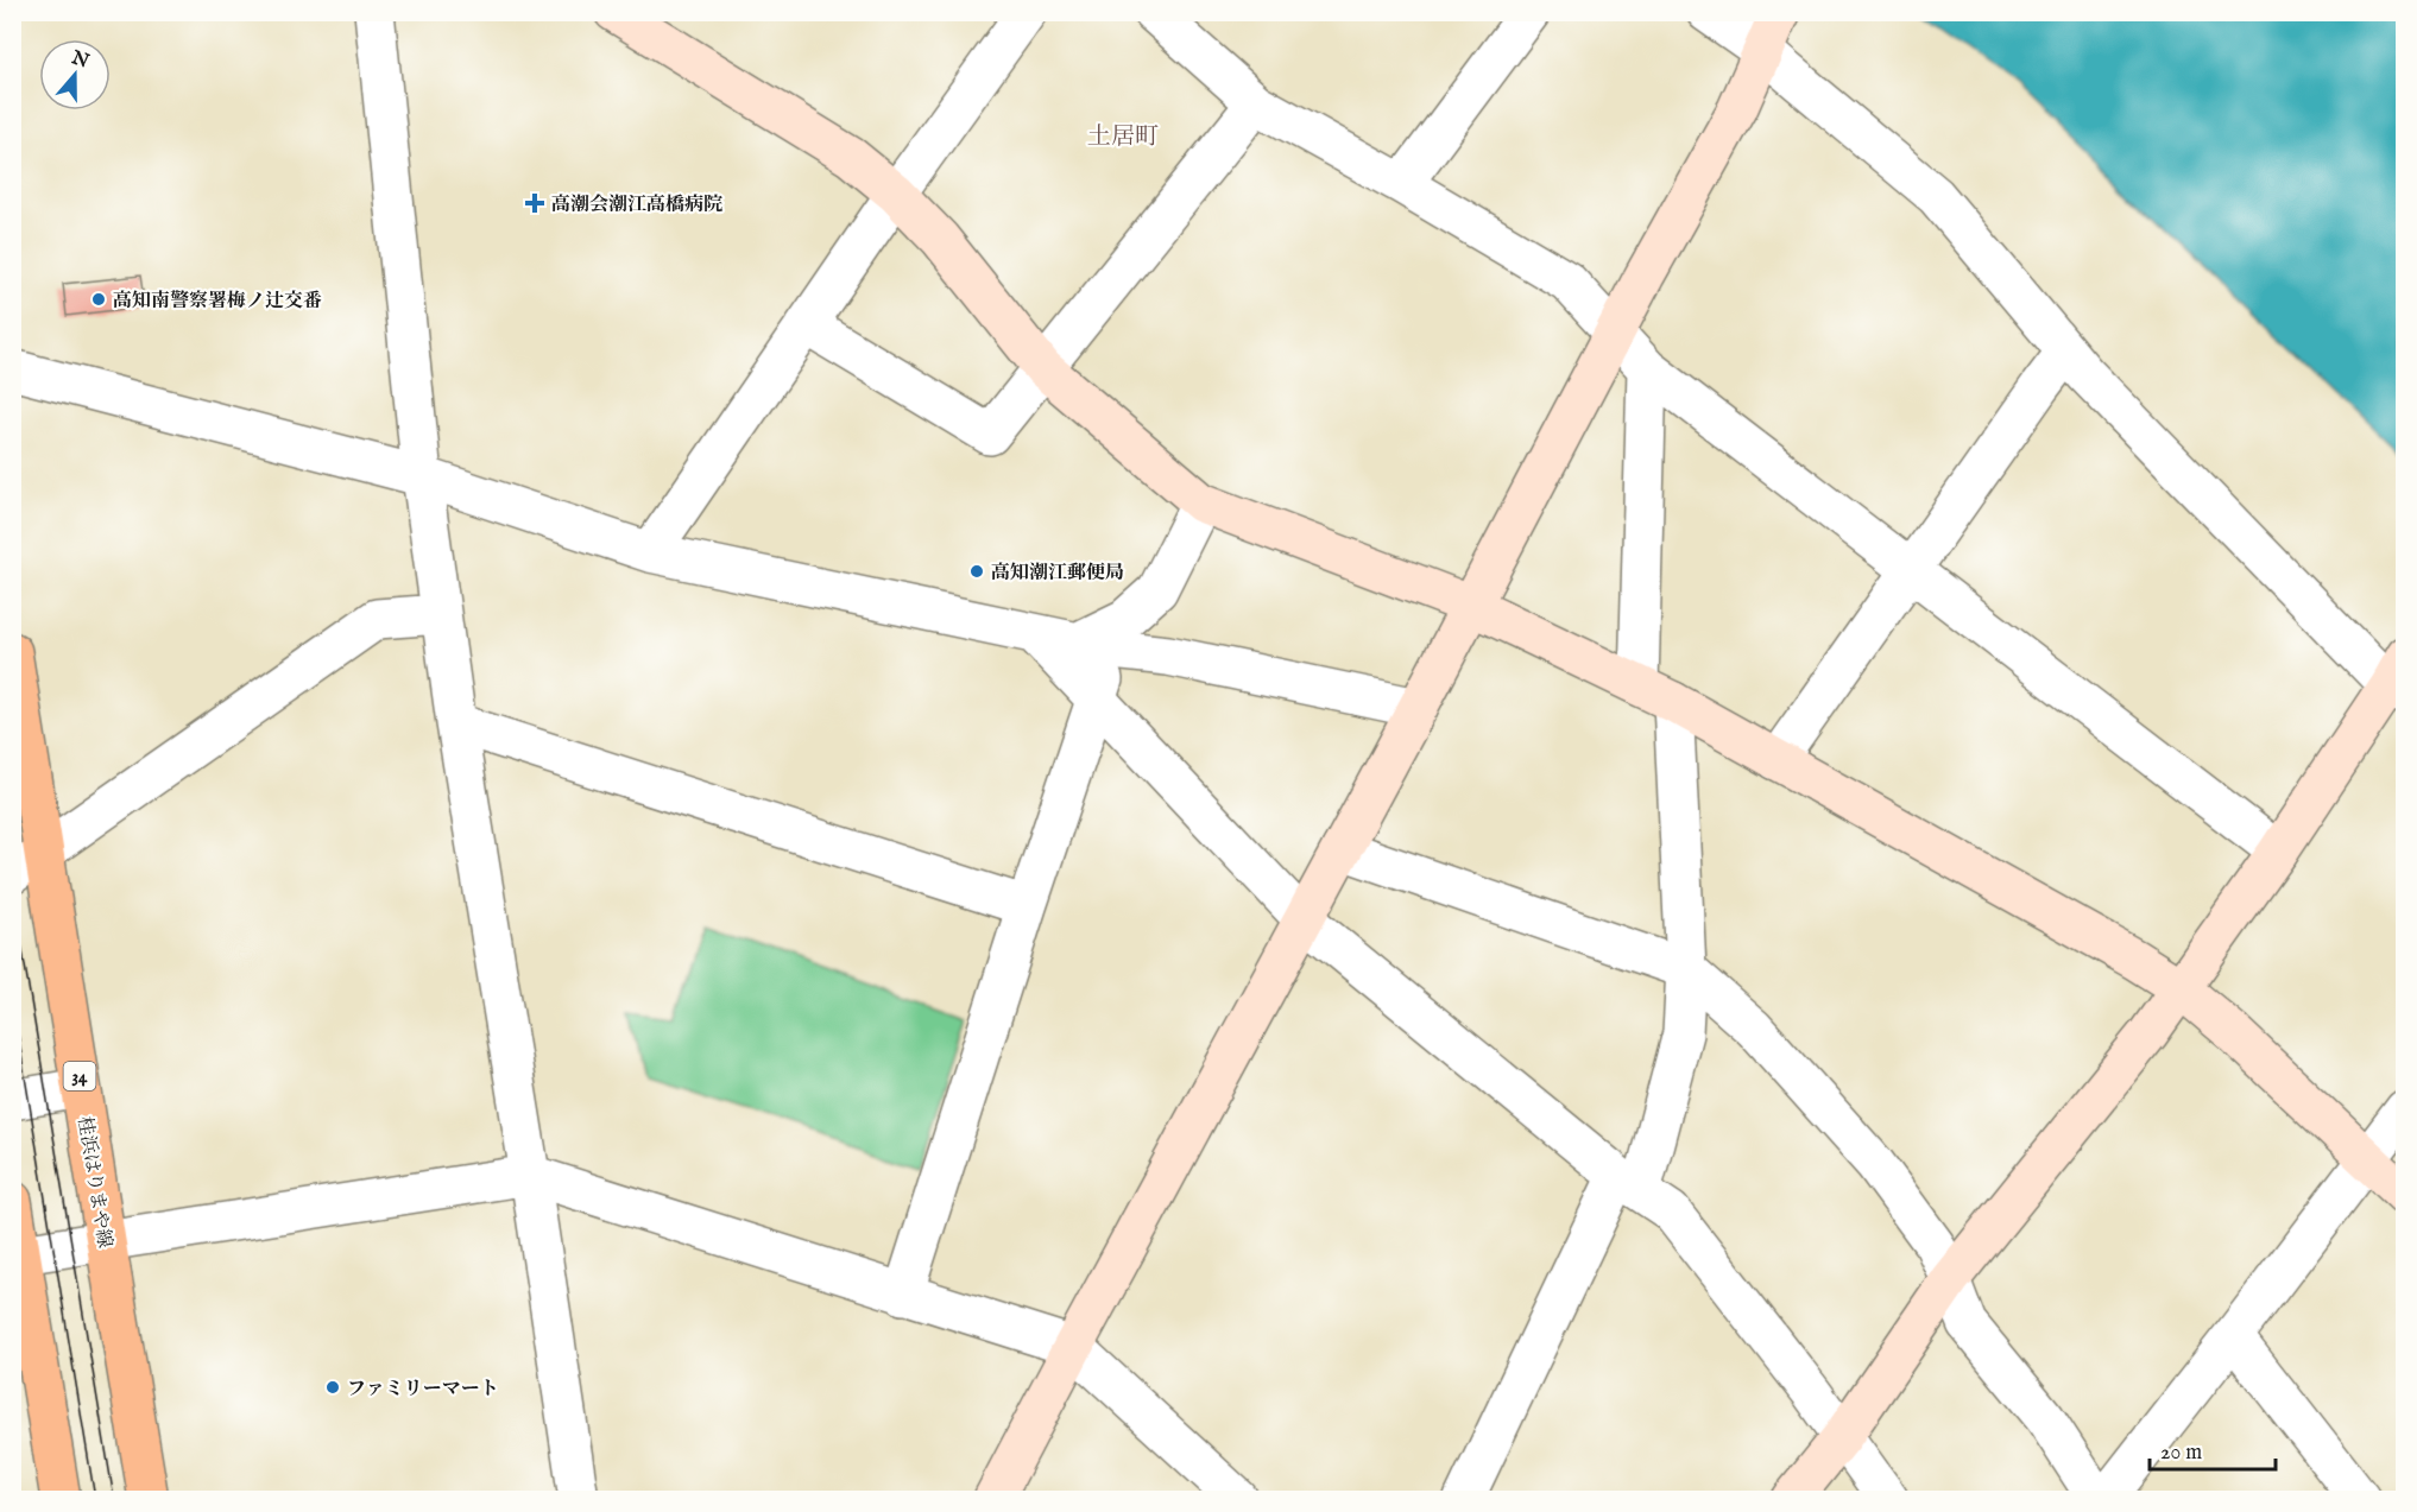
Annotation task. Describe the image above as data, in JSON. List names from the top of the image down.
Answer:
{
  "streets": {
    "main road": ["34", "桂浜はりまや線"]
  },
  "districts": ["土居町"],
  "places": {
    "health": ["高潮会潮江高橋病院"],
    "other": ["高知南警察署梅ノ辻交番", "高知潮江郵便局", "ファミリーマート"]
  },
  "scale_bar": "20 m",
  "north": "top"
}
